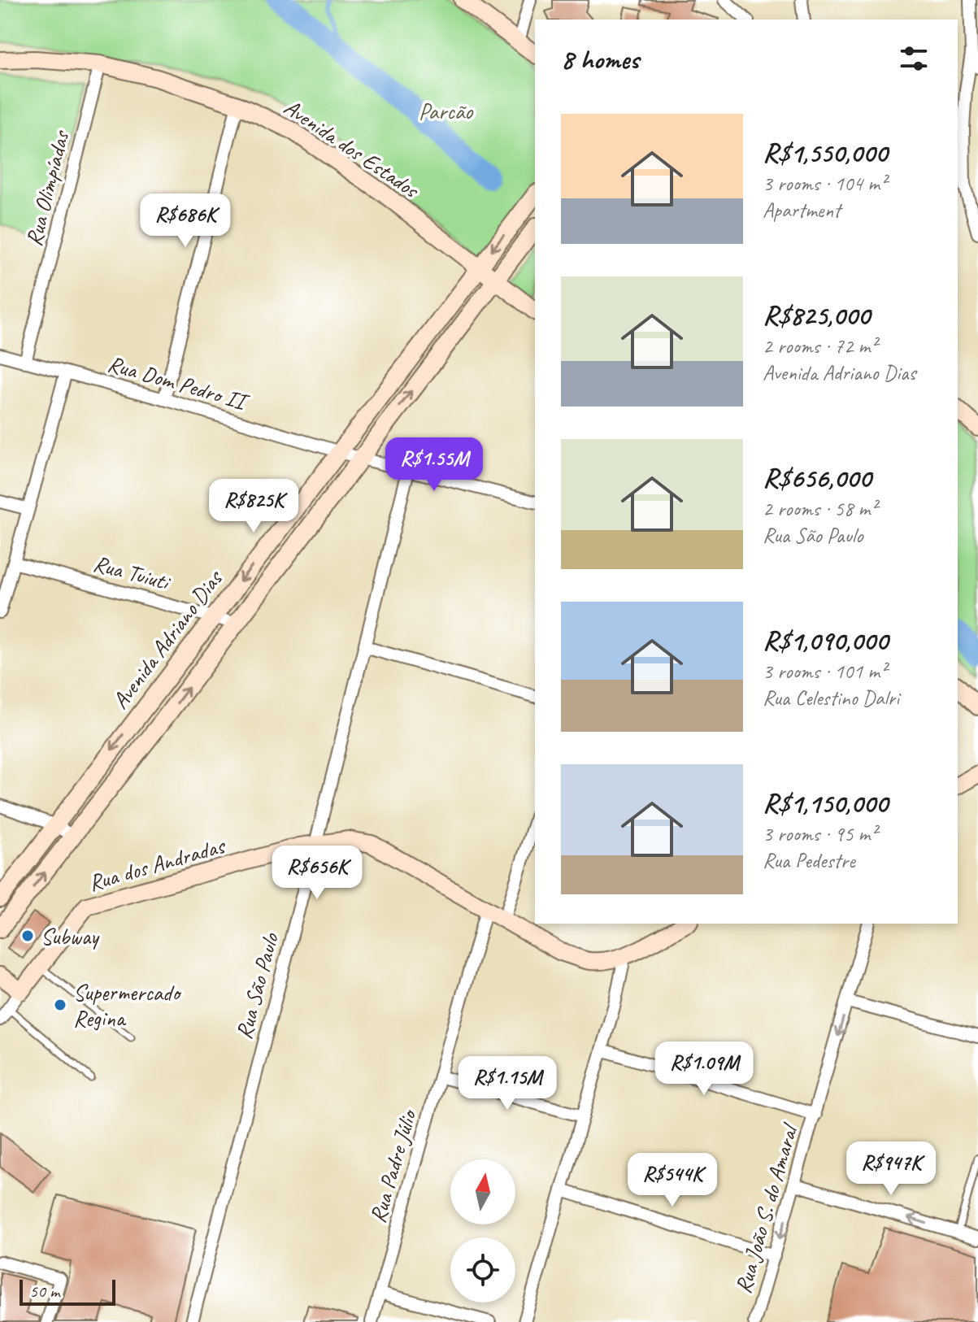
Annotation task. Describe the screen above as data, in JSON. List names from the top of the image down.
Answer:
{
  "streets": {
    "street": [
      "Avenida dos Estados",
      "Rua Olimpíadas",
      "Rua Dom Pedro II",
      "Rua Tuiuti",
      "Avenida Adriano Dias",
      "Rua dos Andradas",
      "Rua São Paulo",
      "Rua Padre Júlio",
      "Rua João S. do Amaral"
    ]
  },
  "crossings": [
    ["Avenida dos Estados", "Rua Olimpíadas"],
    ["Avenida dos Estados", "Avenida Adriano Dias"],
    ["Rua Olimpíadas", "Rua Dom Pedro II"],
    ["Rua Dom Pedro II", "Avenida Adriano Dias"],
    ["Rua Dom Pedro II", "Rua São Paulo"],
    ["Rua Tuiuti", "Avenida Adriano Dias"],
    ["Rua dos Andradas", "Rua São Paulo"],
    ["Rua dos Andradas", "Rua Padre Júlio"]
  ],
  "one_way": ["Rua João S. do Amaral"],
  "parks": ["Parcão"],
  "places": ["Subway", "Supermercado Regina"],
  "scale_bar": "50 m",
  "north": "top",
  "page": {
    "heading": "8 homes",
    "list": [
      {
        "name": "R$1,550,000",
        "note": "3 rooms · 104 m² · Apartment"
      },
      {
        "name": "R$825,000",
        "note": "2 rooms · 72 m² · Avenida Adriano Dias"
      },
      {
        "name": "R$656,000",
        "note": "2 rooms · 58 m² · Rua São Paulo"
      },
      {
        "name": "R$1,090,000",
        "note": "3 rooms · 101 m² · Rua Celestino Dalri"
      },
      {
        "name": "R$1,150,000",
        "note": "3 rooms · 95 m² · Rua Pedestre"
      }
    ],
    "price": [
      "R$686K",
      "R$1.55M",
      "R$825K",
      "R$656K",
      "R$1.09M",
      "R$1.15M",
      "R$947K",
      "R$544K"
    ],
    "scale": "50 m"
  }
}
